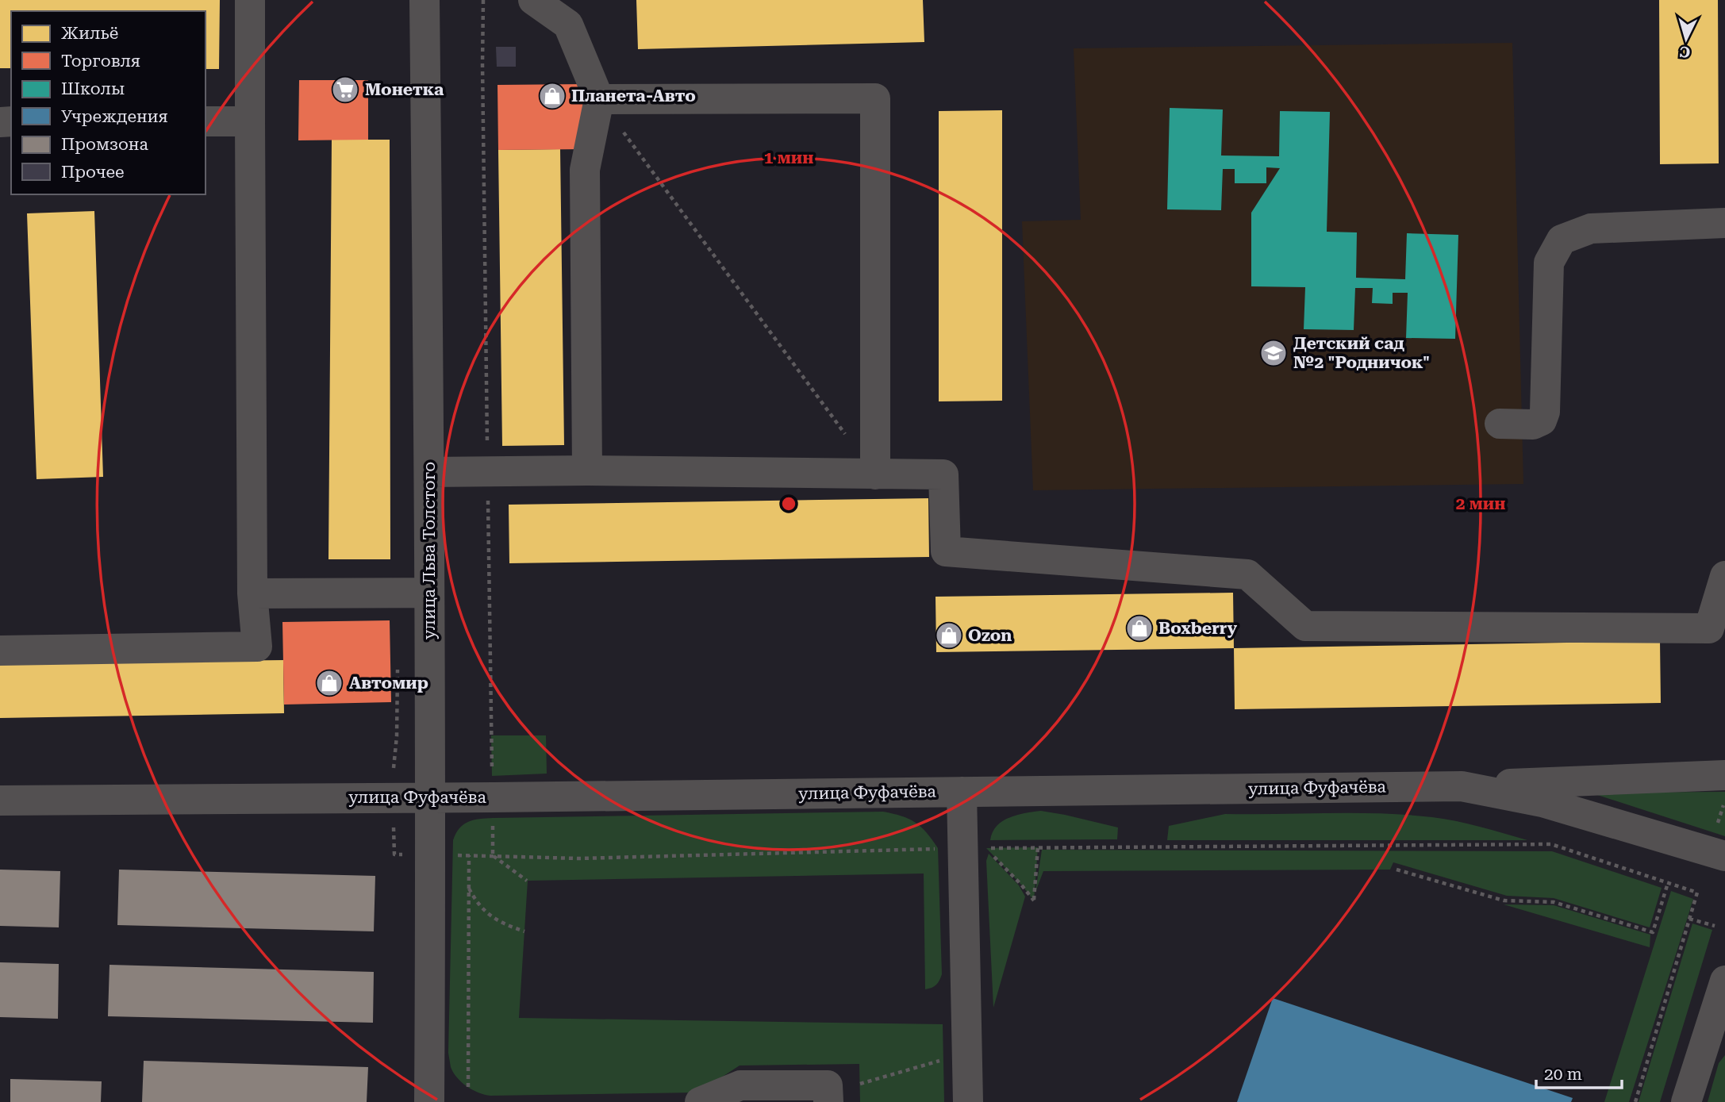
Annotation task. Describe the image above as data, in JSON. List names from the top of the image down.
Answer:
{
  "streets": {
    "street": ["улица Льва Толстого", "улица Фуфачёва"]
  },
  "crossings": [
    ["улица Льва Толстого", "улица Фуфачёва"]
  ],
  "places": {
    "supermarket": ["Монетка"],
    "shop": [
      "Планета-Авто",
      "Boxberry",
      "Ozon",
      "Автомир"
    ],
    "school or university": ["Детский сад №2 \"Родничок\""]
  },
  "legend": [
    "Жильё",
    "Торговля",
    "Школы",
    "Учреждения",
    "Промзона",
    "Прочее"
  ],
  "scale_bar": "20 m",
  "north": "bottom",
  "rings": ["1 мин", "2 мин"]
}
